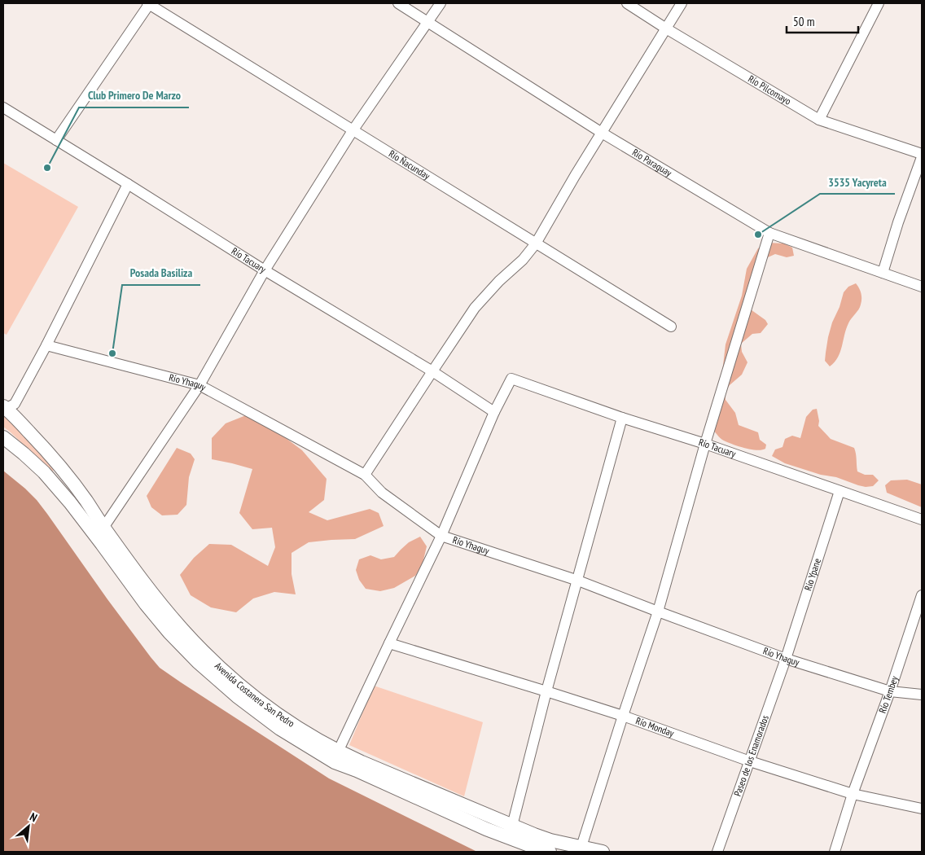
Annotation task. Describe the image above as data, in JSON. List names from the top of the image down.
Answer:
{
  "streets": {
    "main road": ["Avenida Costanera San Pedro"],
    "street": [
      "Río Pilcomayo",
      "Río Paraguay",
      "Río Ñacunday",
      "Río Tacuary",
      "Río Yhaguy",
      "Río Ypane",
      "Río Tembey",
      "Río Monday",
      "Paseo de los Enamorados"
    ]
  },
  "crossings": [
    ["Río Tacuary", "Río Ypane"],
    ["Río Yhaguy", "Río Ypane"],
    ["Río Yhaguy", "Río Tembey"],
    ["Río Yhaguy", "Paseo de los Enamorados"],
    ["Río Ypane", "Paseo de los Enamorados"],
    ["Río Tembey", "Río Monday"],
    ["Río Monday", "Paseo de los Enamorados"]
  ],
  "places": ["Club Primero De Marzo", "3535 Yacyreta", "Posada Basiliza"],
  "scale_bar": "50 m",
  "north": "top right"
}
